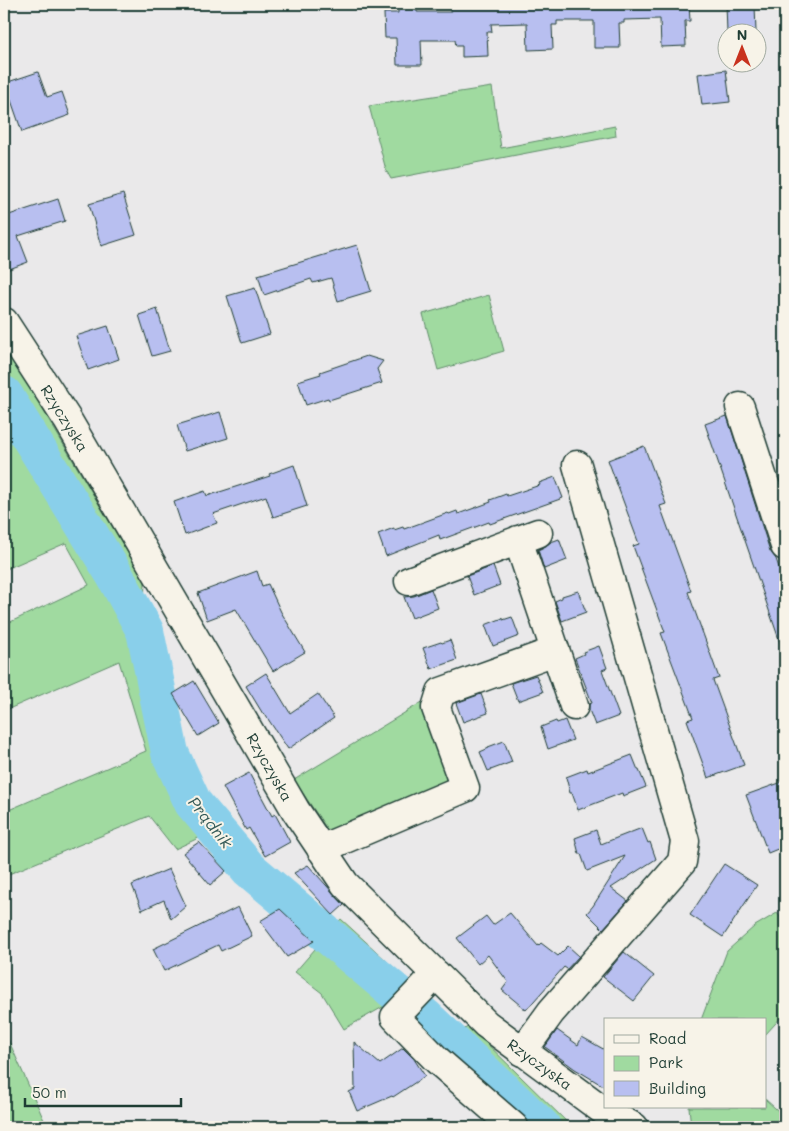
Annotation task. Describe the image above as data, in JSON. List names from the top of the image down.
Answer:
{
  "streets": {
    "street": ["Rzyczyska"]
  },
  "water": ["Prądnik"],
  "legend": ["Road", "Park", "Building"],
  "scale_bar": "50 m",
  "north": "top"
}
